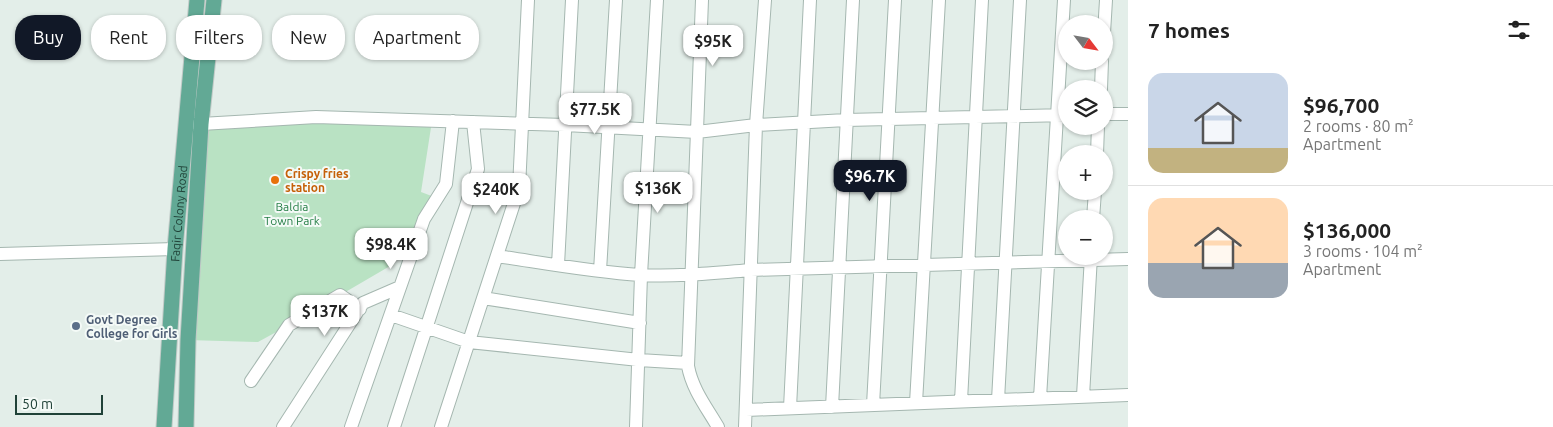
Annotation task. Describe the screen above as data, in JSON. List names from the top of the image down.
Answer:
{
  "streets": {
    "main road": ["Faqir Colony Road"]
  },
  "parks": ["Baldia Town Park"],
  "places": ["Crispy fries station", "Govt Degree College for Girls"],
  "scale_bar": "50 m",
  "north": "bottom right",
  "page": {
    "heading": "7 homes",
    "map_buttons": ["+", "−"],
    "chip": [
      "Buy",
      "Rent",
      "Filters",
      "New",
      "Apartment"
    ],
    "price": [
      "$95K",
      "$77.5K",
      "$96.7K",
      "$136K",
      "$240K",
      "$98.4K",
      "$137K"
    ],
    "list": [
      {
        "name": "$96,700",
        "note": "2 rooms · 80 m² · Apartment"
      },
      {
        "name": "$136,000",
        "note": "3 rooms · 104 m² · Apartment"
      }
    ],
    "scale": "50 m"
  }
}
